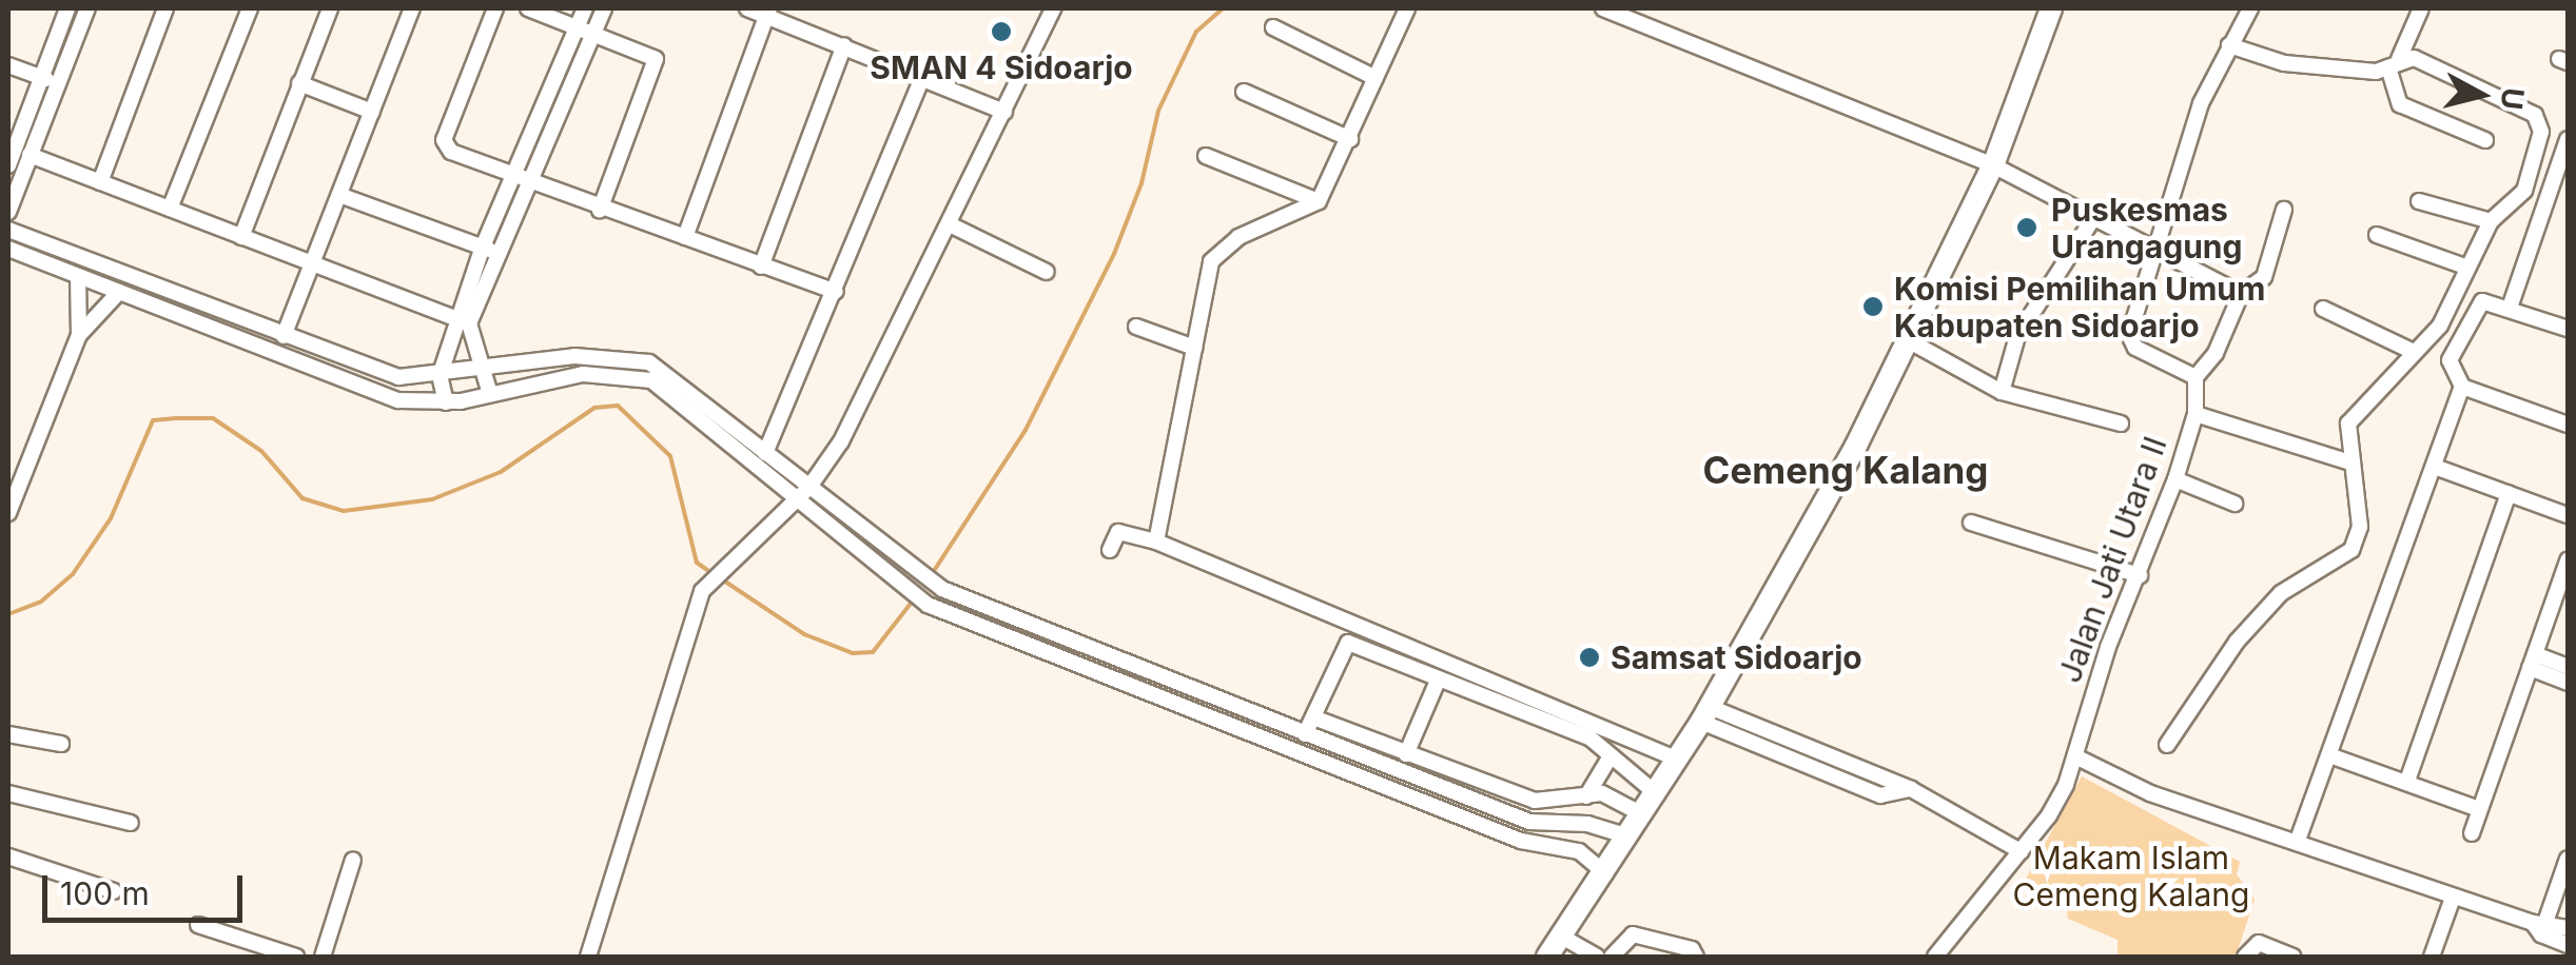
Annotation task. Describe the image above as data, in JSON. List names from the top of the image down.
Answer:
{
  "streets": {
    "street": ["Jalan Jati Utara II"]
  },
  "districts": ["Cemeng Kalang"],
  "parks": ["Makam Islam Cemeng Kalang"],
  "places": [
    "SMAN 4 Sidoarjo",
    "Puskesmas Urangagung",
    "Komisi Pemilihan Umum Kabupaten Sidoarjo",
    "Samsat Sidoarjo"
  ],
  "scale_bar": "100 m",
  "north": "right"
}
